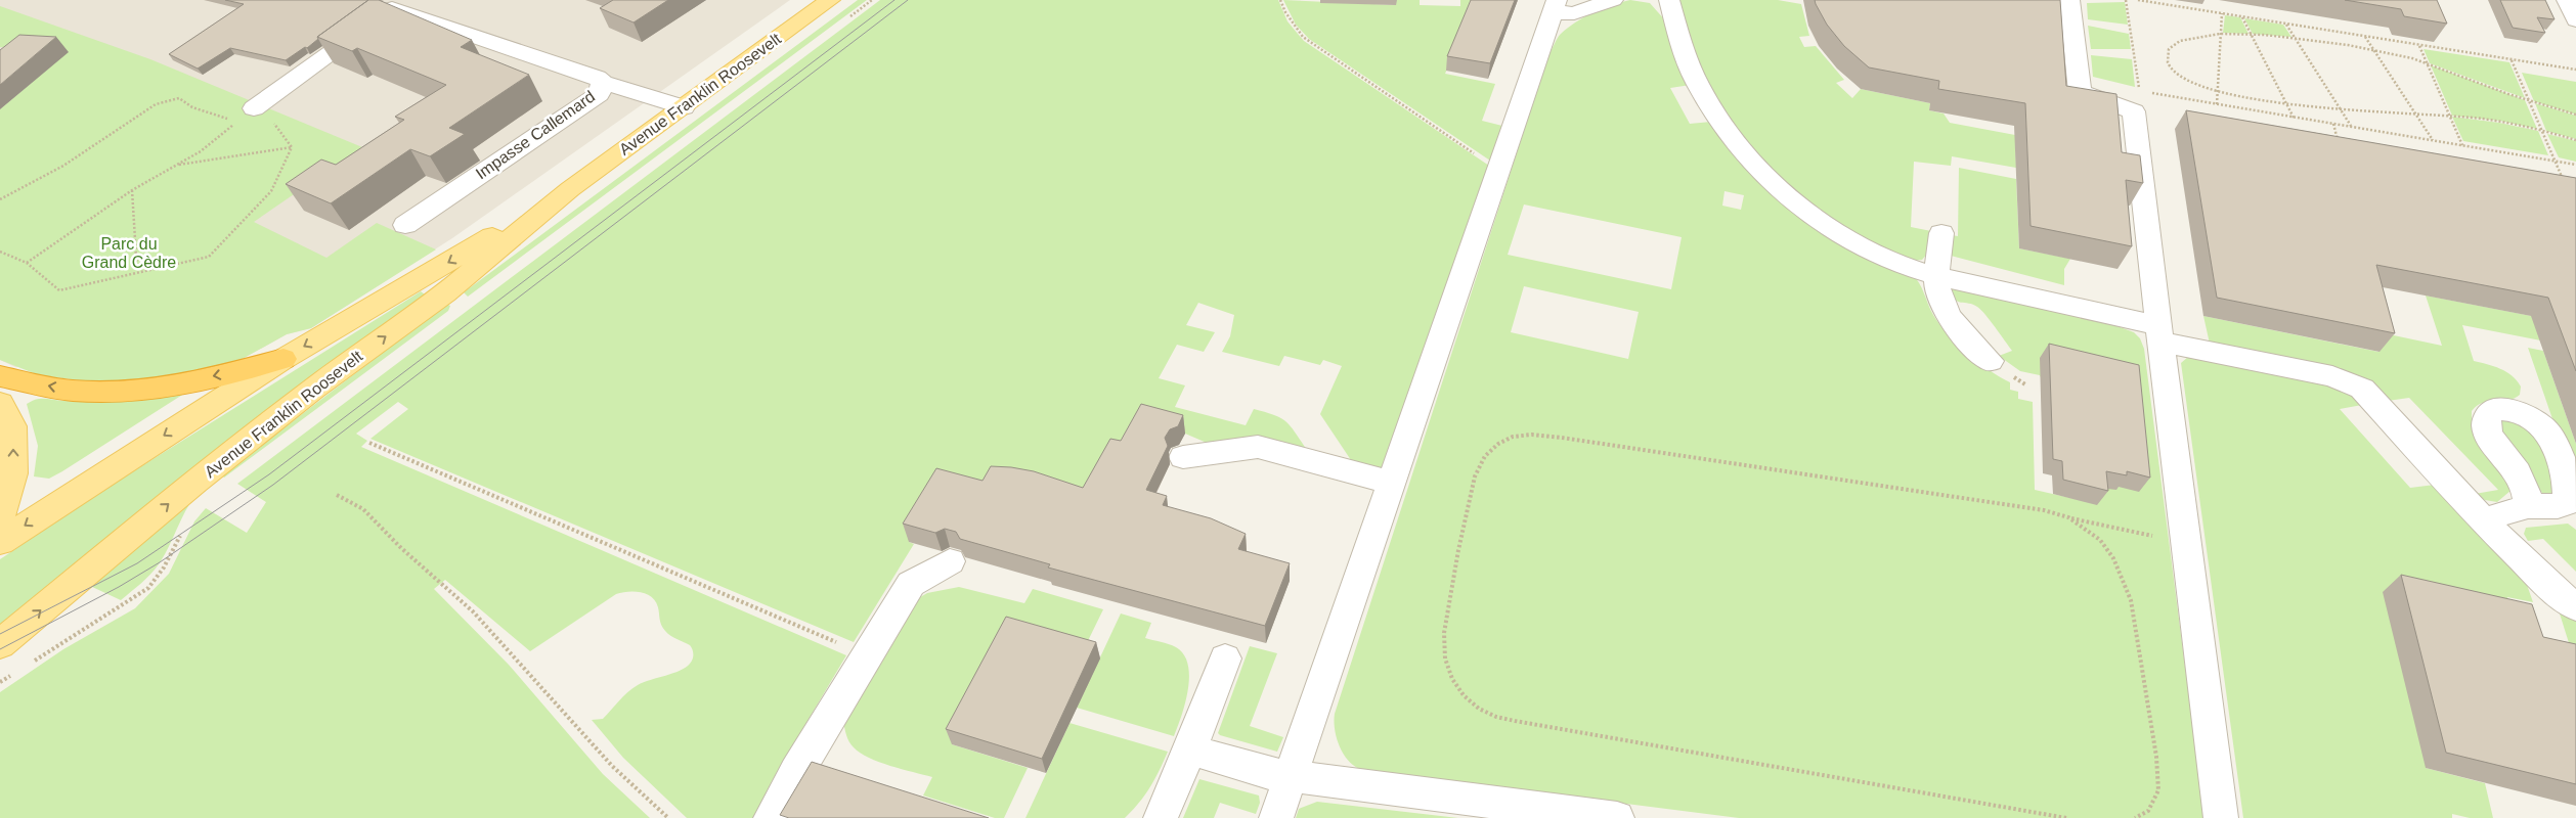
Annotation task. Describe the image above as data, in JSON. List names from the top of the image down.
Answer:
{
  "streets": {
    "main road": ["Avenue Franklin Roosevelt"],
    "street": ["Impasse Callemard"]
  },
  "parks": ["Parc du Grand Cèdre"]
}
